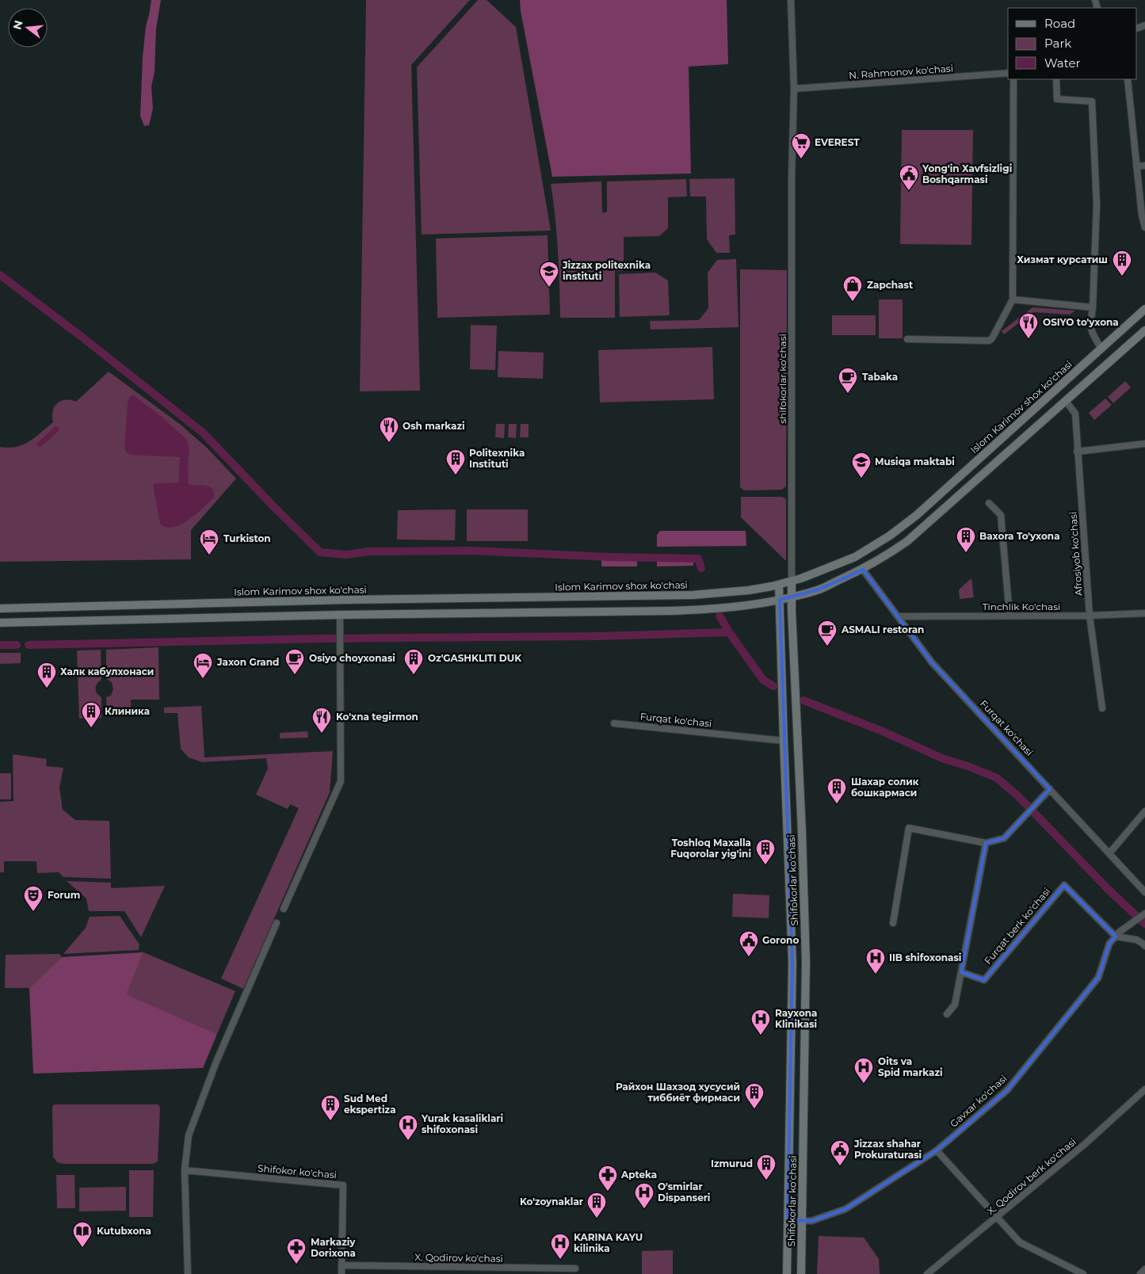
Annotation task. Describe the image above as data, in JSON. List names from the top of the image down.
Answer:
{
  "streets": {
    "main road": ["Islom Karimov shox ko'chasi", "Shifokorlar ko'chasi"],
    "street": [
      "N. Rahmonov ko'chasi",
      "shifokorlar ko'chasi",
      "Afrosiyob ko'chasi",
      "Tinchlik Ko'chasi",
      "Furqat ko'chasi",
      "Furqat berk ko'chasi",
      "Gavxar ko'chasi",
      "Shifokor ko'chasi",
      "X. Qodirov berk ko'chasi",
      "X. Qodirov ko'chasi"
    ]
  },
  "crossings": [
    ["N. Rahmonov ko'chasi", "shifokorlar ko'chasi"],
    ["shifokorlar ko'chasi", "Islom Karimov shox ko'chasi"],
    ["shifokorlar ko'chasi", "Shifokorlar ko'chasi"],
    ["Islom Karimov shox ko'chasi", "Shifokorlar ko'chasi"],
    ["Afrosiyob ko'chasi", "Tinchlik Ko'chasi"],
    ["Tinchlik Ko'chasi", "Furqat ko'chasi"],
    ["Furqat ko'chasi", "Shifokorlar ko'chasi"],
    ["Shifokorlar ko'chasi", "Gavxar ko'chasi"],
    ["Furqat berk ko'chasi", "Gavxar ko'chasi"],
    ["Shifokor ko'chasi", "X. Qodirov ko'chasi"]
  ],
  "places": {
    "supermarket": ["EVEREST"],
    "public building": ["Yong'in Xavfsizligi Boshqarmasi", "Gorono", "Jizzax shahar Prokuraturasi"],
    "building": [
      "Хизмат курсатиш",
      "Politexnika Instituti",
      "Baxora To'yxona",
      "Oz'GASHKLITI DUK",
      "Халк кабулхонаси",
      "Клиника",
      "Шахар солик бошкармаси",
      "Toshloq Maxalla Fuqorolar yig'ini",
      "Райхон Шахзод хусусий тиббиёт фирмаси",
      "Sud Med ekspertiza",
      "Izmurud",
      "Ko'zoynaklar"
    ],
    "school or university": ["Jizzax politexnika instituti", "Musiqa maktabi"],
    "shop": ["Zapchast"],
    "restaurant": ["OSIYO to'yxona", "Osh markazi", "Ko'xna tegirmon"],
    "cafe": ["Tabaka", "ASMALI restoran", "Osiyo choyxonasi"],
    "hotel": ["Turkiston", "Jaxon Grand"],
    "theatre": ["Forum"],
    "hospital": [
      "IIB shifoxonasi",
      "Rayxona Klinikasi",
      "Oits va Spid markazi",
      "Yurak kasaliklari shifoxonasi",
      "O'smirlar Dispanseri",
      "KARINA KAYU kilinika"
    ],
    "pharmacy": ["Apteka", "Markaziy Dorixona"],
    "library": ["Kutubxona"]
  },
  "legend": ["Road", "Park", "Water"],
  "north": "left"
}
